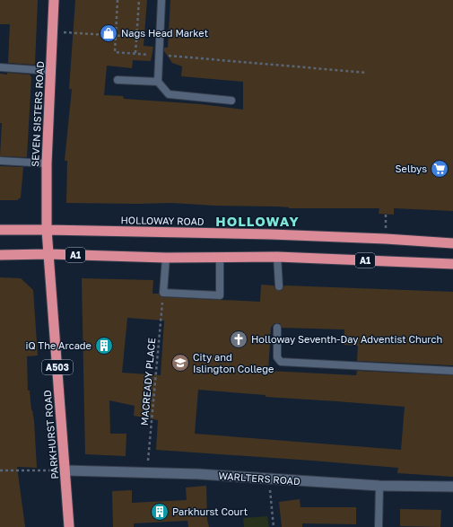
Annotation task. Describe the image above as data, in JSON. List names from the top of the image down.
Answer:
{
  "streets": {
    "highway": [
      "SEVEN SISTERS ROAD",
      "HOLLOWAY ROAD",
      "A1",
      "A503",
      "PARKHURST ROAD"
    ],
    "street": ["WARLTERS ROAD"],
    "path": ["MACREADY PLACE"]
  },
  "crossings": [
    ["SEVEN SISTERS ROAD", "HOLLOWAY ROAD"],
    ["SEVEN SISTERS ROAD", "A503"],
    ["HOLLOWAY ROAD", "A503"],
    ["A1", "A503"],
    ["A1", "PARKHURST ROAD"],
    ["A503", "PARKHURST ROAD"],
    ["MACREADY PLACE", "WARLTERS ROAD"],
    ["PARKHURST ROAD", "WARLTERS ROAD"]
  ],
  "districts": ["HOLLOWAY"],
  "places": {
    "shop": ["Nags Head Market"],
    "supermarket": ["Selbys"],
    "church": ["Holloway Seventh-Day Adventist Church"],
    "building": ["iQ The Arcade", "Parkhurst Court"],
    "school or university": ["City and Islington College"]
  }
}
